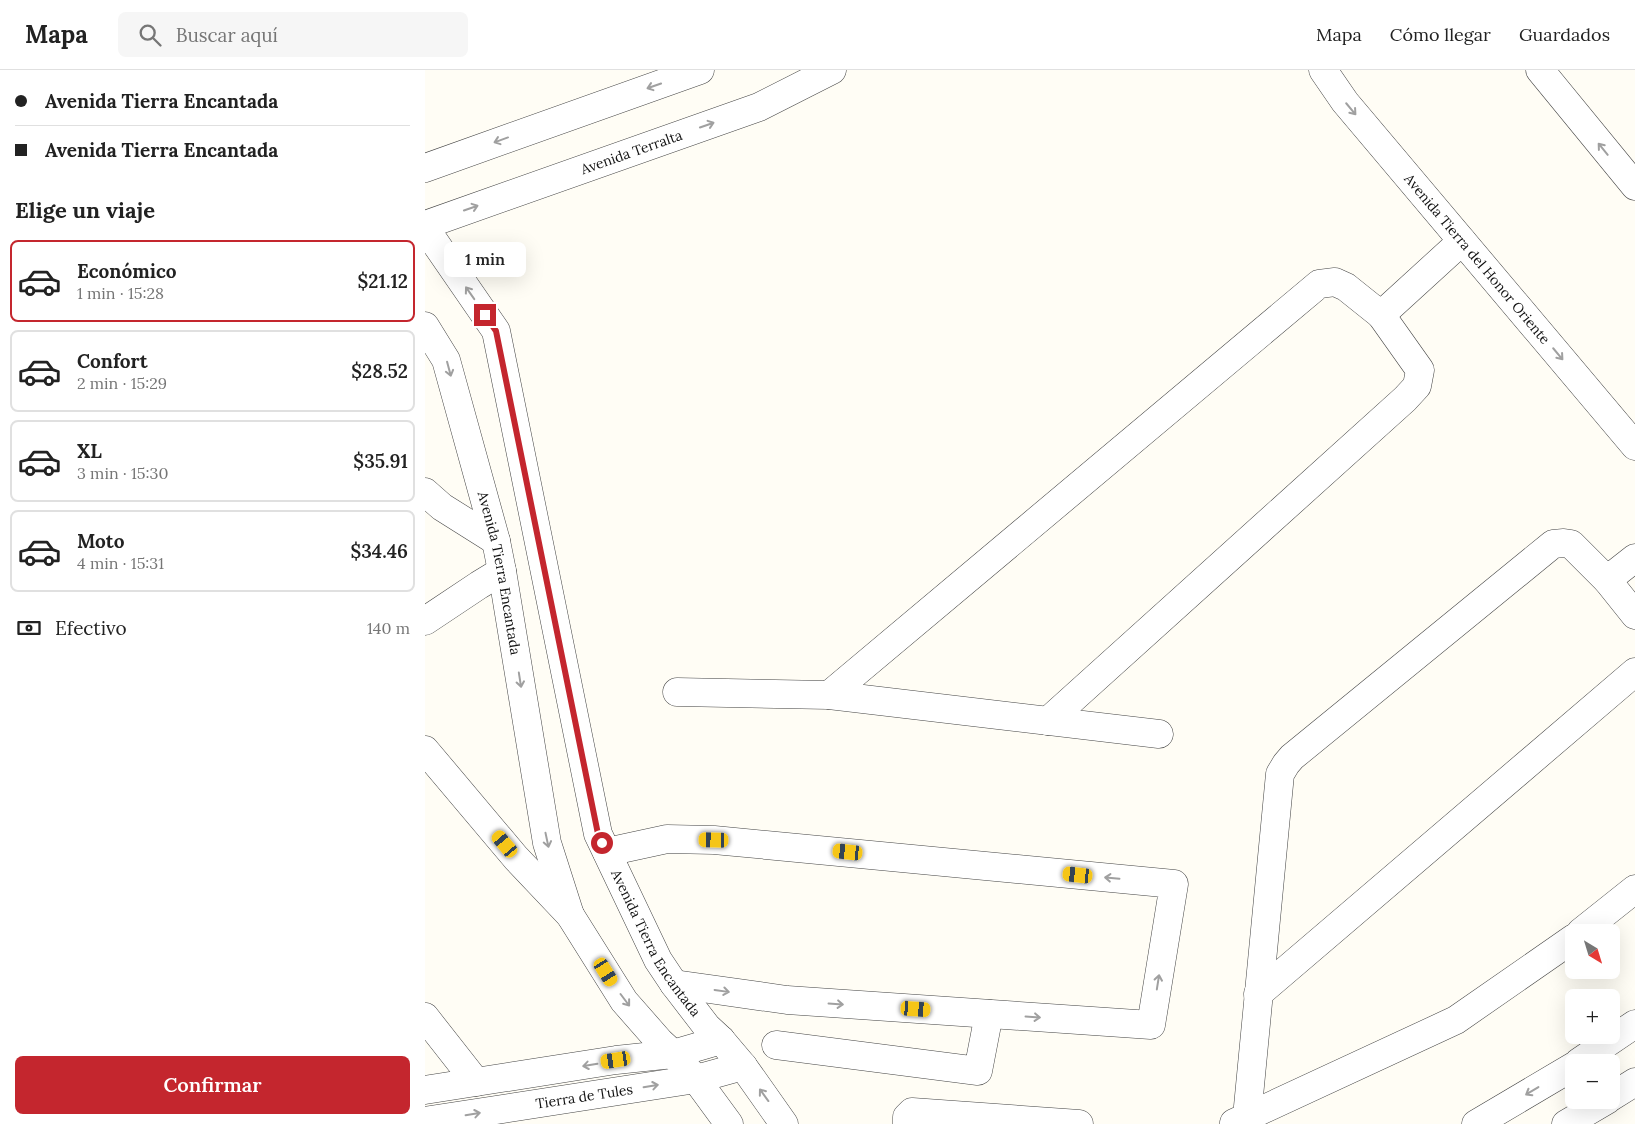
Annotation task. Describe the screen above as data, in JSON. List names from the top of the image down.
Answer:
{
  "streets": {
    "street": [
      "Avenida Terralta",
      "Avenida Tierra del Honor Oriente",
      "Avenida Tierra Encantada",
      "Tierra de Tules"
    ]
  },
  "crossings": [
    ["Avenida Terralta", "Avenida Tierra Encantada"],
    ["Avenida Tierra Encantada", "Tierra de Tules"]
  ],
  "north": "bottom right",
  "page": {
    "header": "Mapa",
    "search": "Buscar aquí",
    "nav": ["Mapa", "Cómo llegar", "Guardados"],
    "banner": ["Avenida Tierra Encantada", "Avenida Tierra Encantada"],
    "heading": "Elige un viaje",
    "list": [
      {
        "name": "Económico",
        "note": "1 min · 15:28",
        "value": "$21.12"
      },
      {
        "name": "Confort",
        "note": "2 min · 15:29",
        "value": "$28.52"
      },
      {
        "name": "XL",
        "note": "3 min · 15:30",
        "value": "$35.91"
      },
      {
        "name": "Moto",
        "note": "4 min · 15:31",
        "value": "$34.46"
      }
    ],
    "bubble": "1 min",
    "pay": ["Efectivo", "140 m"],
    "map_buttons": ["+", "−"],
    "buttons": "Confirmar"
  }
}
